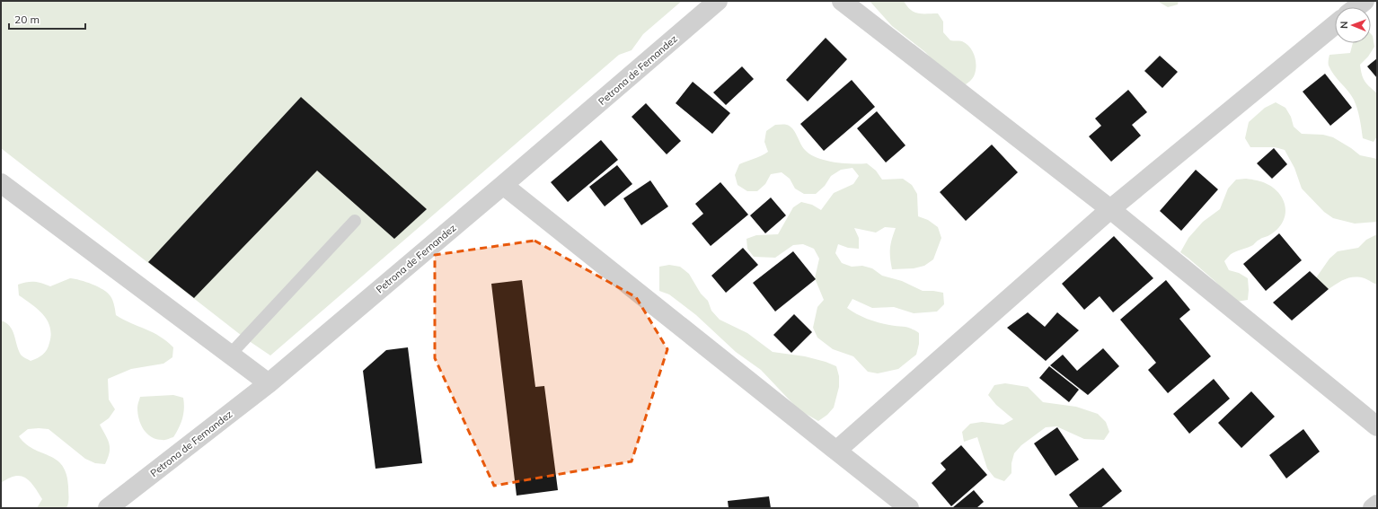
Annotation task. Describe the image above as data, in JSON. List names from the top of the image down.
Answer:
{
  "streets": {
    "street": ["Petrona de Fernandez"]
  },
  "scale_bar": "20 m",
  "north": "left"
}
